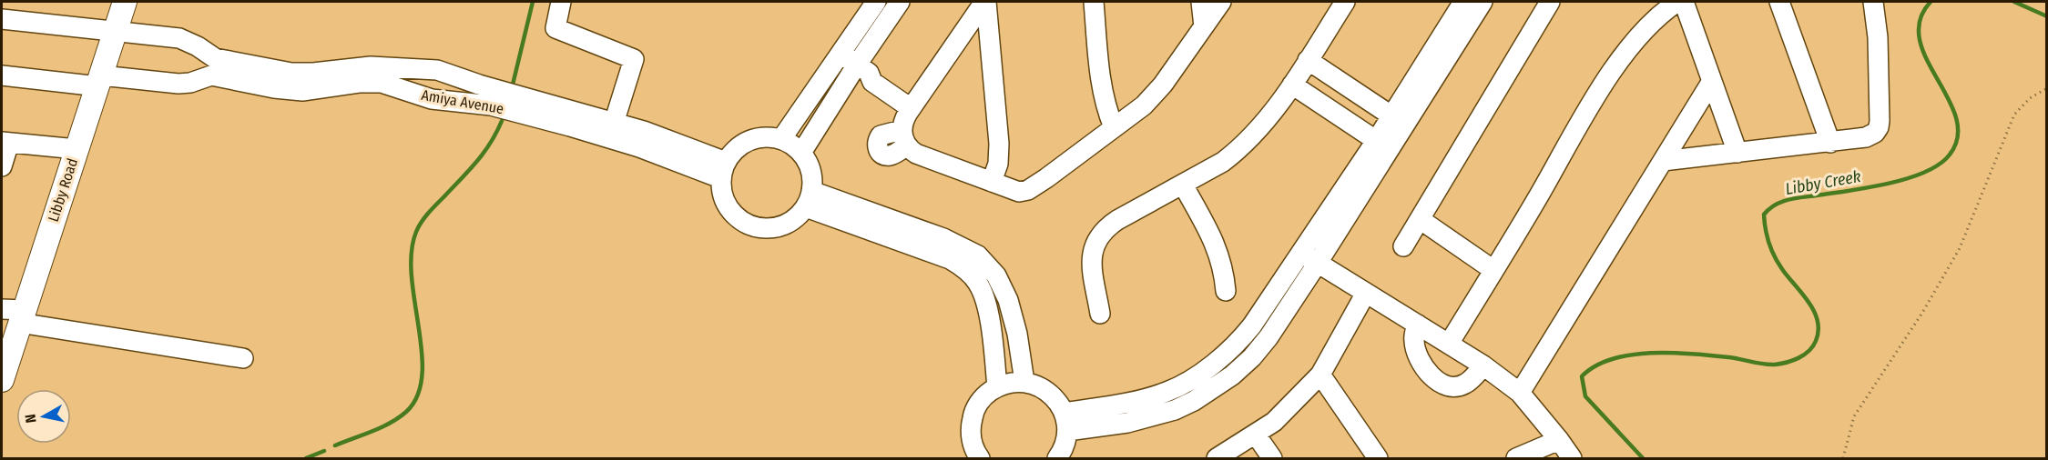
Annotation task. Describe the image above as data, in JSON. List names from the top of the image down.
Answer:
{
  "streets": {
    "main road": ["Libby Road"],
    "street": ["Amiya Avenue"]
  },
  "crossings": [
    ["Amiya Avenue", "Libby Road"]
  ],
  "water": ["Libby Creek"],
  "north": "left"
}
